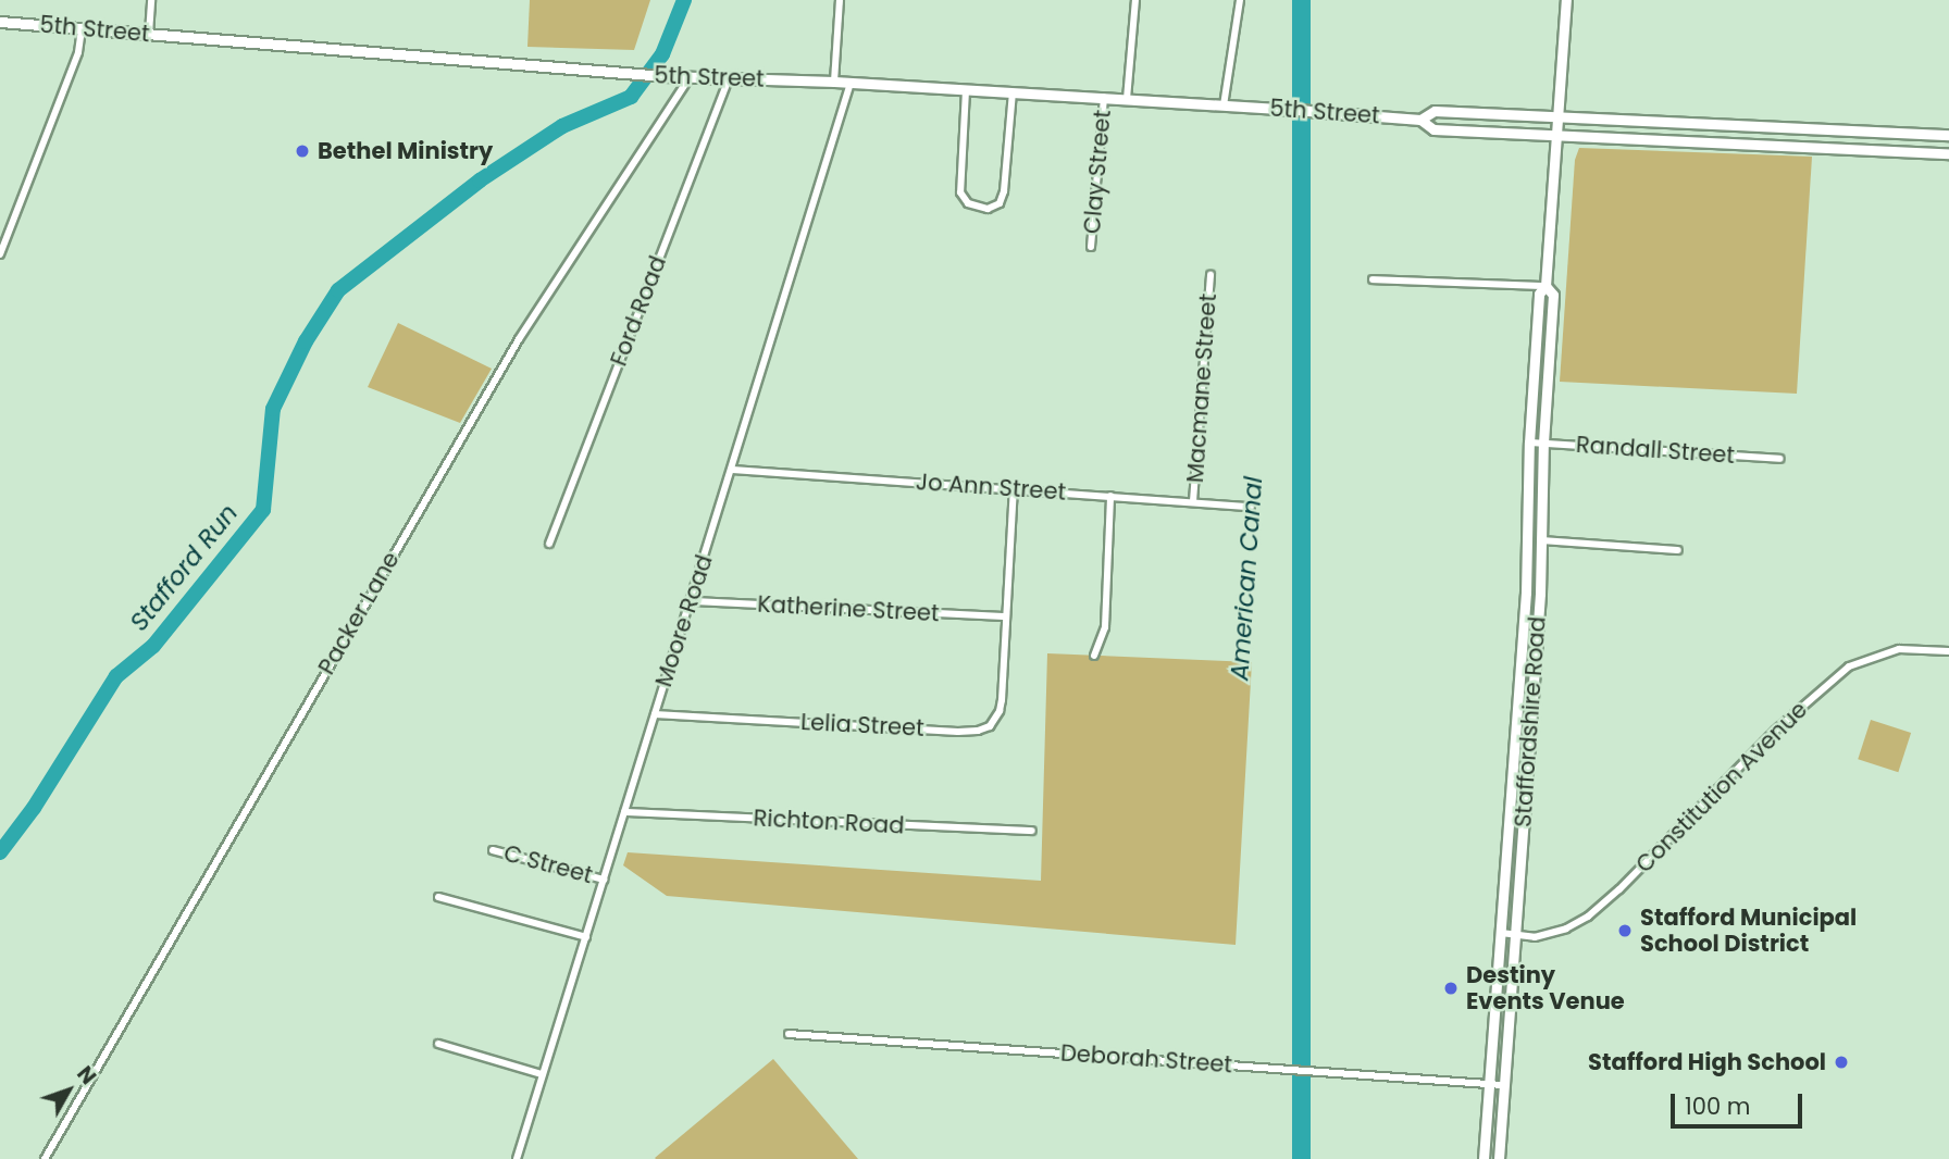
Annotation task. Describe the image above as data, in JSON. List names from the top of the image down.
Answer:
{
  "streets": {
    "main road": ["5th Street", "Staffordshire Road"],
    "street": [
      "Clay Street",
      "Ford Road",
      "Macmane Street",
      "Randall Street",
      "Jo Ann Street",
      "Katherine Street",
      "Packer Lane",
      "Moore Road",
      "Lelia Street",
      "Constitution Avenue",
      "Richton Road",
      "C Street",
      "Deborah Street"
    ]
  },
  "crossings": [
    ["5th Street", "Clay Street"],
    ["5th Street", "Ford Road"],
    ["5th Street", "Packer Lane"],
    ["5th Street", "Moore Road"],
    ["5th Street", "Staffordshire Road"],
    ["Macmane Street", "Jo Ann Street"],
    ["Randall Street", "Staffordshire Road"],
    ["Jo Ann Street", "Moore Road"],
    ["Jo Ann Street", "Lelia Street"],
    ["Katherine Street", "Moore Road"],
    ["Katherine Street", "Lelia Street"],
    ["Moore Road", "Lelia Street"],
    ["Moore Road", "Richton Road"],
    ["Moore Road", "C Street"],
    ["Staffordshire Road", "Constitution Avenue"],
    ["Staffordshire Road", "Deborah Street"]
  ],
  "water": ["Stafford Run", "American Canal"],
  "places": [
    "Bethel Ministry",
    "Stafford Municipal School District",
    "Destiny Events Venue",
    "Stafford High School"
  ],
  "scale_bar": "100 m",
  "north": "top right"
}
